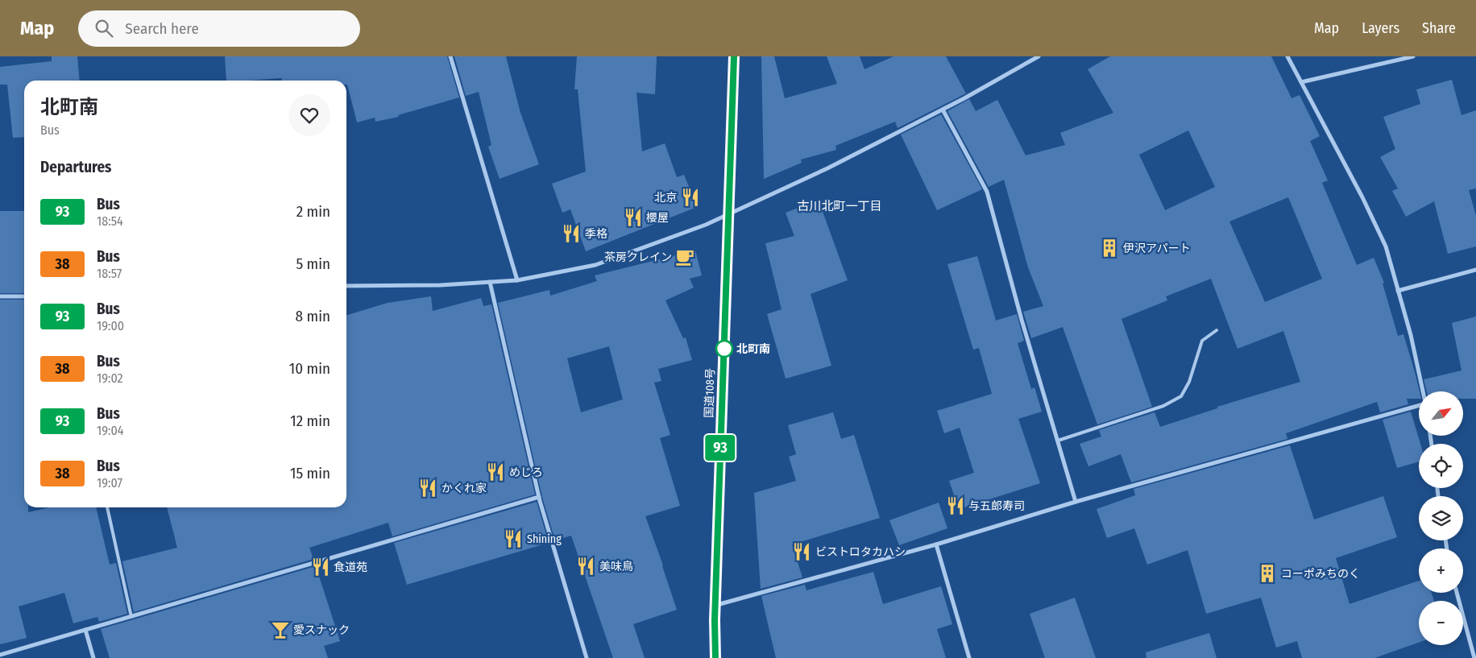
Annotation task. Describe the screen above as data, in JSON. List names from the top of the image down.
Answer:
{
  "streets": {
    "highway": ["国道108号"]
  },
  "districts": ["古川北町一丁目"],
  "places": {
    "restaurant": [
      "北京",
      "櫻屋",
      "季格",
      "めじろ",
      "かくれ家",
      "与五郎寿司",
      "Shining",
      "ビストロタカハシ",
      "美味鳥",
      "食道苑"
    ],
    "building": ["伊沢アパート", "コーポみちのく"],
    "cafe": ["茶房クレイン"],
    "other": ["北町南"],
    "bar": ["愛スナック"]
  },
  "lines": ["bus line 93"],
  "north": "top right",
  "page": {
    "header": "Map",
    "search": "Search here",
    "nav": ["Map", "Layers", "Share"],
    "on_map": "93",
    "heading": [
      ["北町南", "Bus"],
      "Departures"
    ],
    "list": [
      {
        "mark": "93",
        "name": "Bus",
        "note": "18:54",
        "value": "2 min"
      },
      {
        "mark": "38",
        "name": "Bus",
        "note": "18:57",
        "value": "5 min"
      },
      {
        "mark": "93",
        "name": "Bus",
        "note": "19:00",
        "value": "8 min"
      },
      {
        "mark": "38",
        "name": "Bus",
        "note": "19:02",
        "value": "10 min"
      },
      {
        "mark": "93",
        "name": "Bus",
        "note": "19:04",
        "value": "12 min"
      },
      {
        "mark": "38",
        "name": "Bus",
        "note": "19:07",
        "value": "15 min"
      }
    ],
    "map_buttons": ["+", "−"]
  }
}
